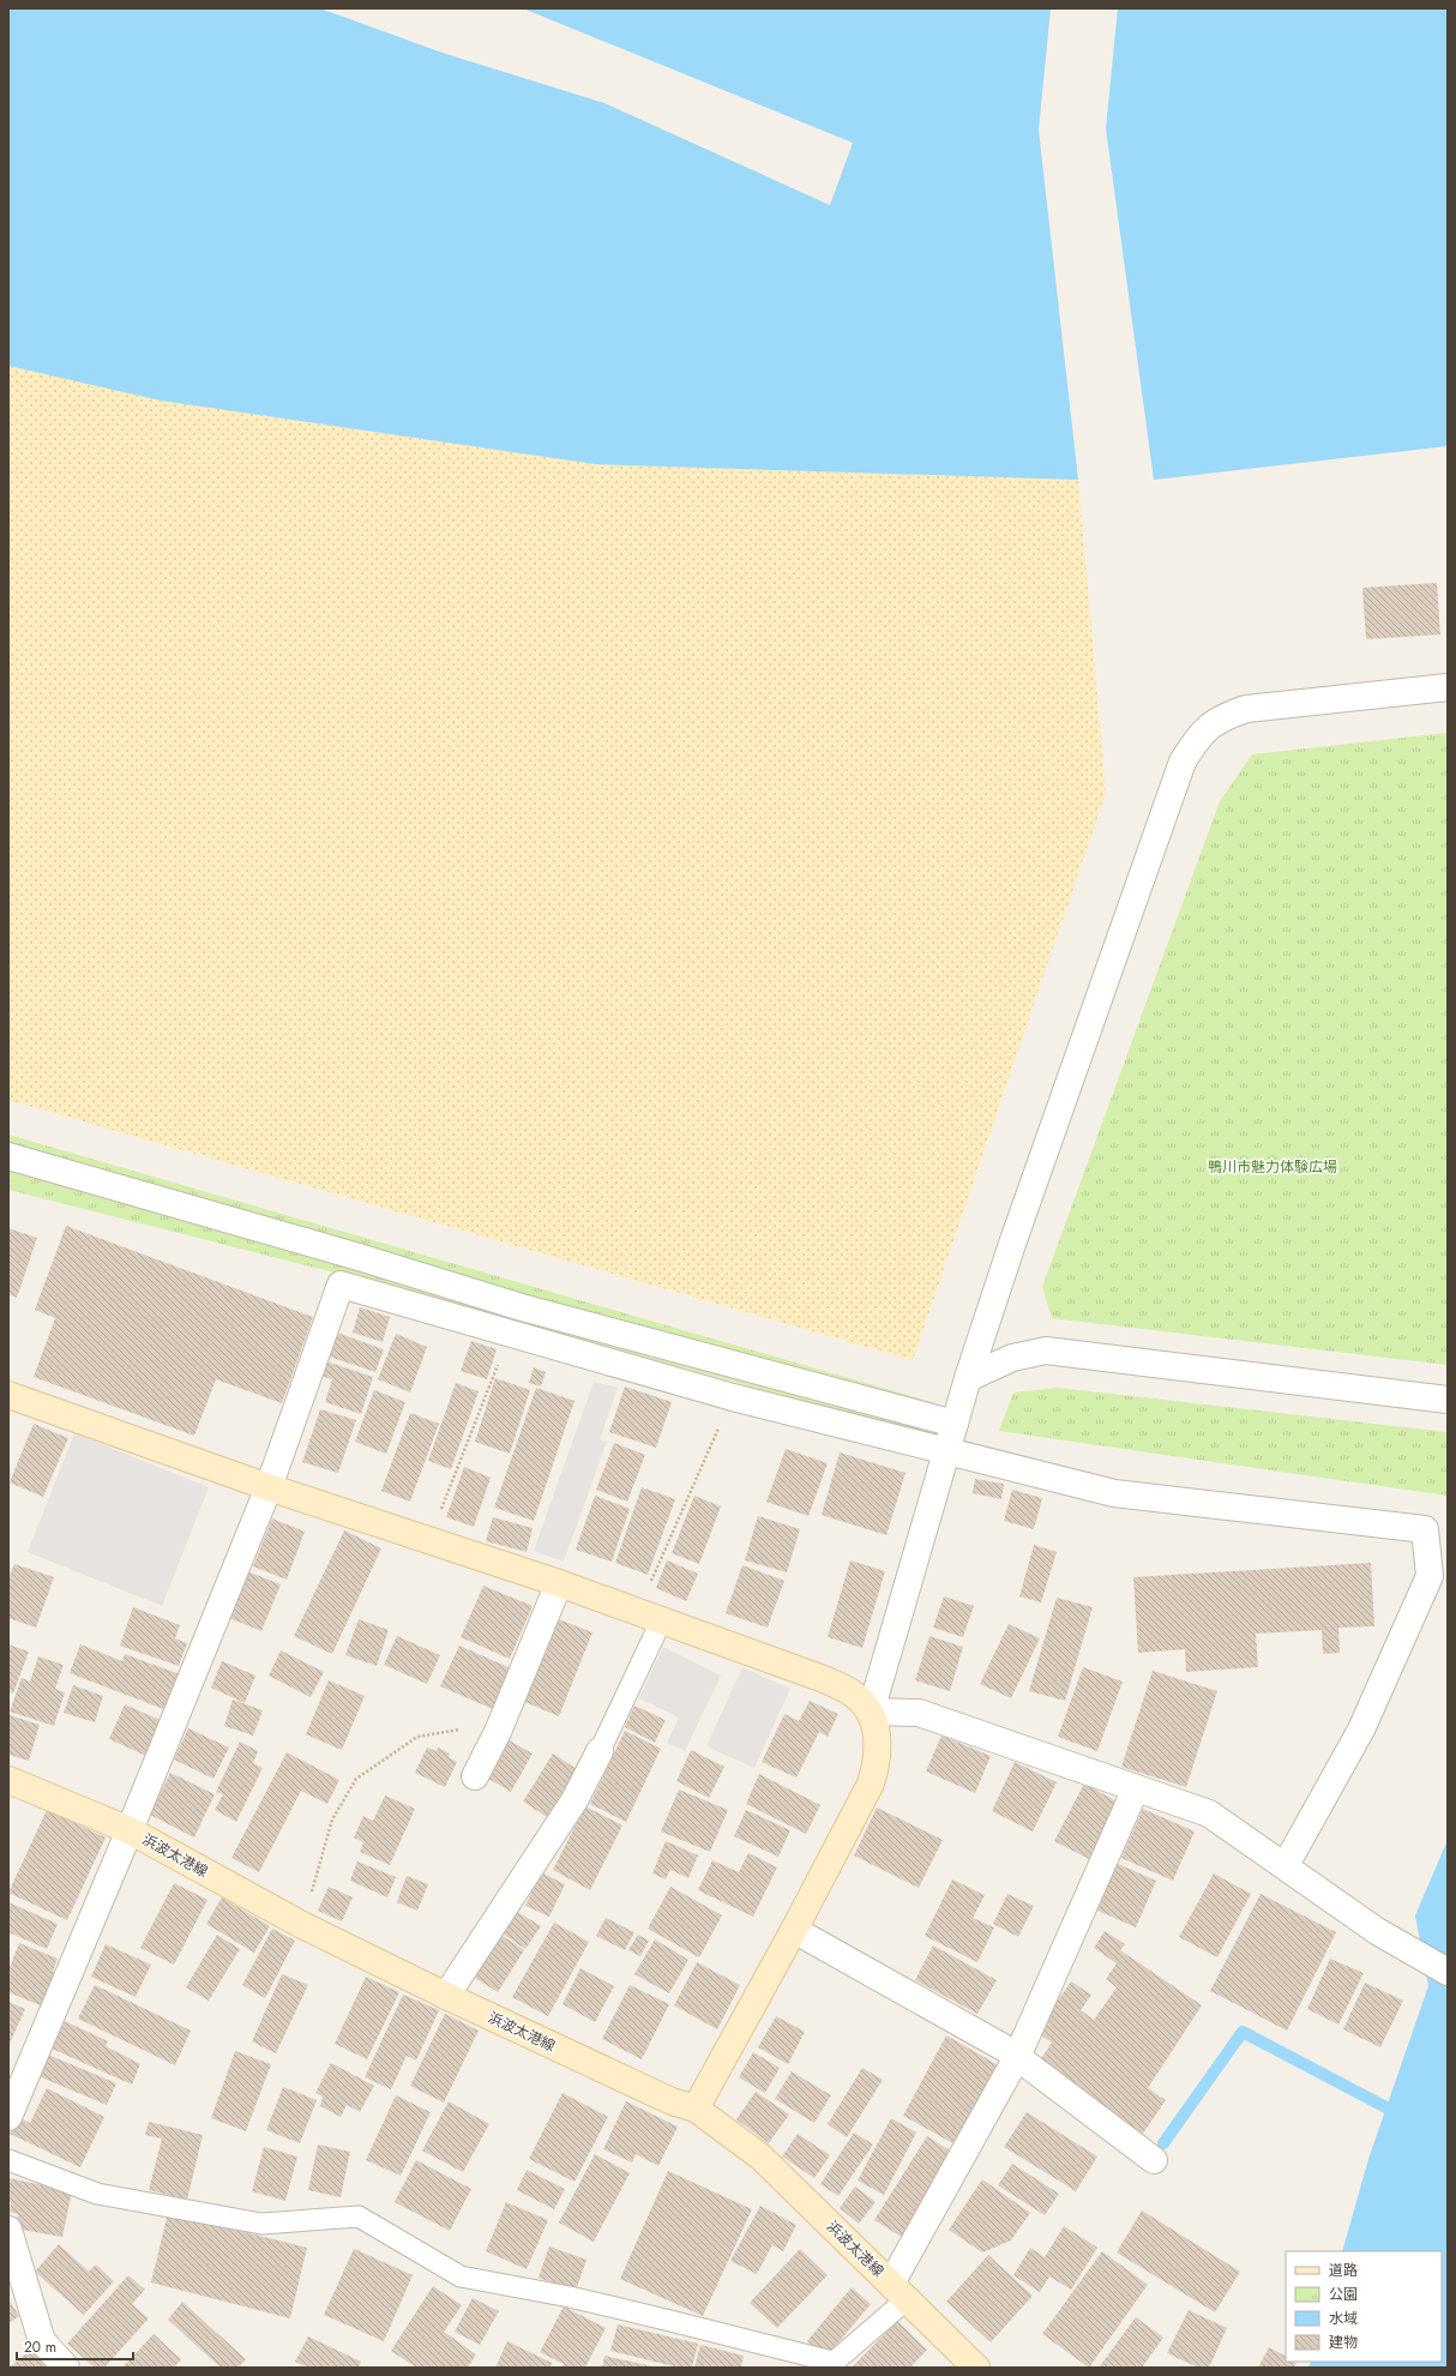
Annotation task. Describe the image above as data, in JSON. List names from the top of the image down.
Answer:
{
  "streets": {
    "main road": ["浜波太港線"]
  },
  "parks": ["鴨川市魅力体験広場"],
  "legend": [
    "道路",
    "公園",
    "水域",
    "建物"
  ],
  "scale_bar": "20 m"
}
